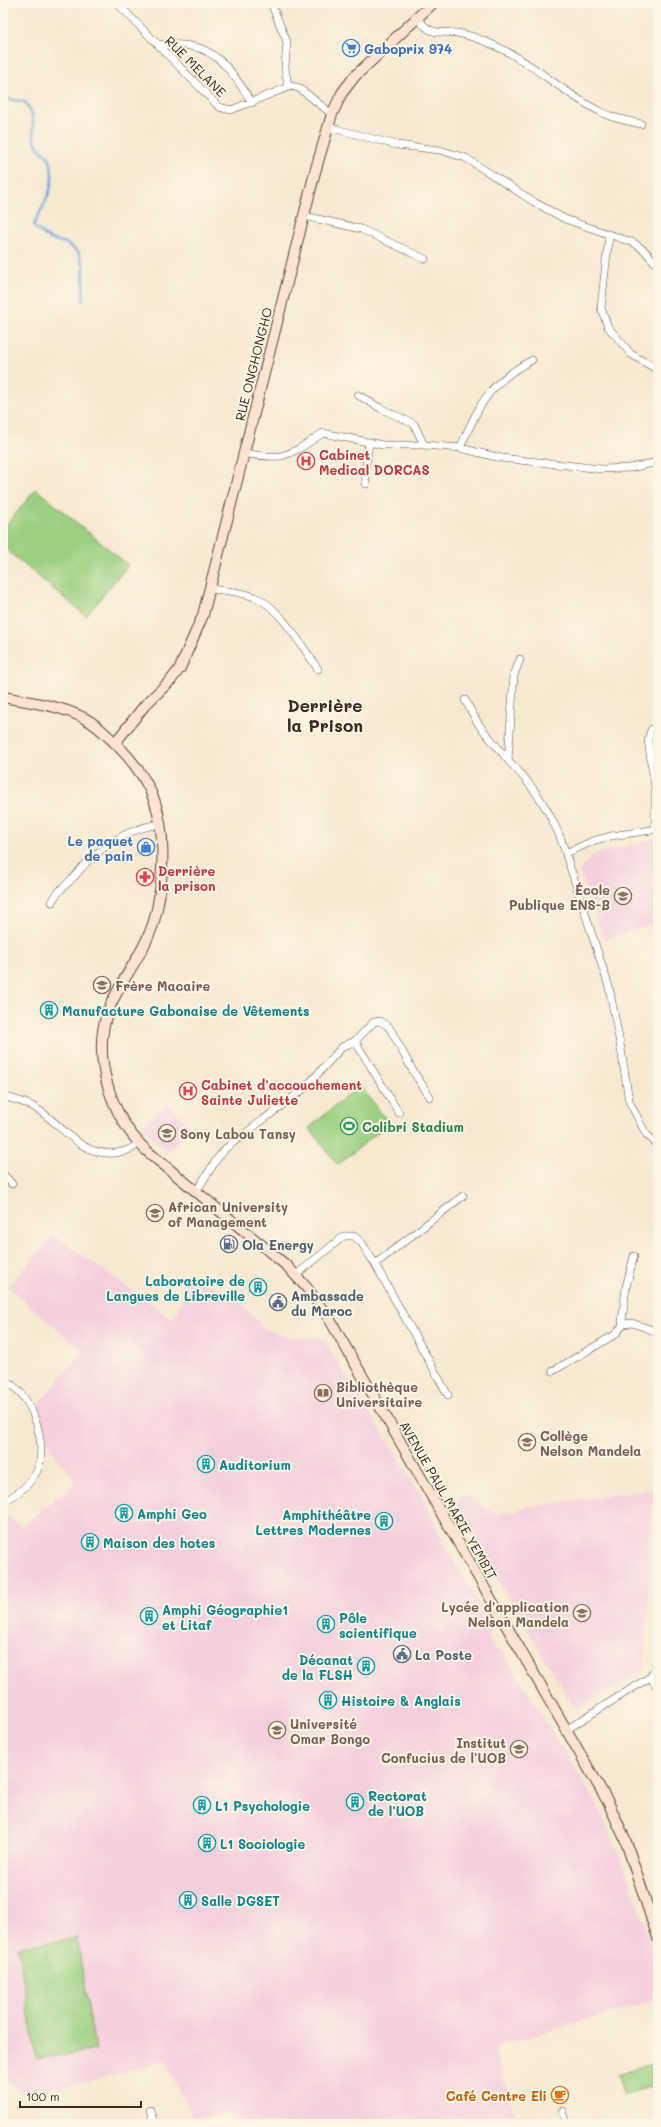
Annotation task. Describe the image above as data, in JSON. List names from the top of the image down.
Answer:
{
  "streets": {
    "main road": ["RUE ONGHONGHO", "AVENUE PAUL MARIE YEMBIT"],
    "street": ["RUE MELANE"]
  },
  "crossings": [
    ["RUE ONGHONGHO", "AVENUE PAUL MARIE YEMBIT"]
  ],
  "districts": ["Derrière la Prison"],
  "places": {
    "supermarket": ["Gaboprix 974"],
    "hospital": ["Cabinet Medical DORCAS", "Cabinet d'accouchement Sainte Juliette"],
    "shop": ["Le paquet de pain"],
    "pharmacy": ["Derrière la prison"],
    "school or university": [
      "École Publique ENS-B",
      "Frère Macaire",
      "Sony Labou Tansy",
      "African University of Management",
      "Collège Nelson Mandela",
      "Lycée d'application Nelson Mandela",
      "Université Omar Bongo",
      "Institut Confucius de l'UOB"
    ],
    "building": [
      "Manufacture Gabonaise de Vêtements",
      "Laboratoire de Langues de Libreville",
      "Auditorium",
      "Amphi Geo",
      "Amphithéâtre Lettres Modernes",
      "Maison des hotes",
      "Amphi Géographie1 et Litaf",
      "Pôle scientifique",
      "Décanat de la FLSH",
      "Histoire & Anglais",
      "Rectorat de l'UOB",
      "L1 Psychologie",
      "L1 Sociologie",
      "Salle DGSET"
    ],
    "sports": ["Colibri Stadium"],
    "fuel station": ["Ola Energy"],
    "public building": ["Ambassade du Maroc", "La Poste"],
    "library": ["Bibliothèque Universitaire"],
    "cafe": ["Café Centre Eli"]
  },
  "scale_bar": "100 m"
}
